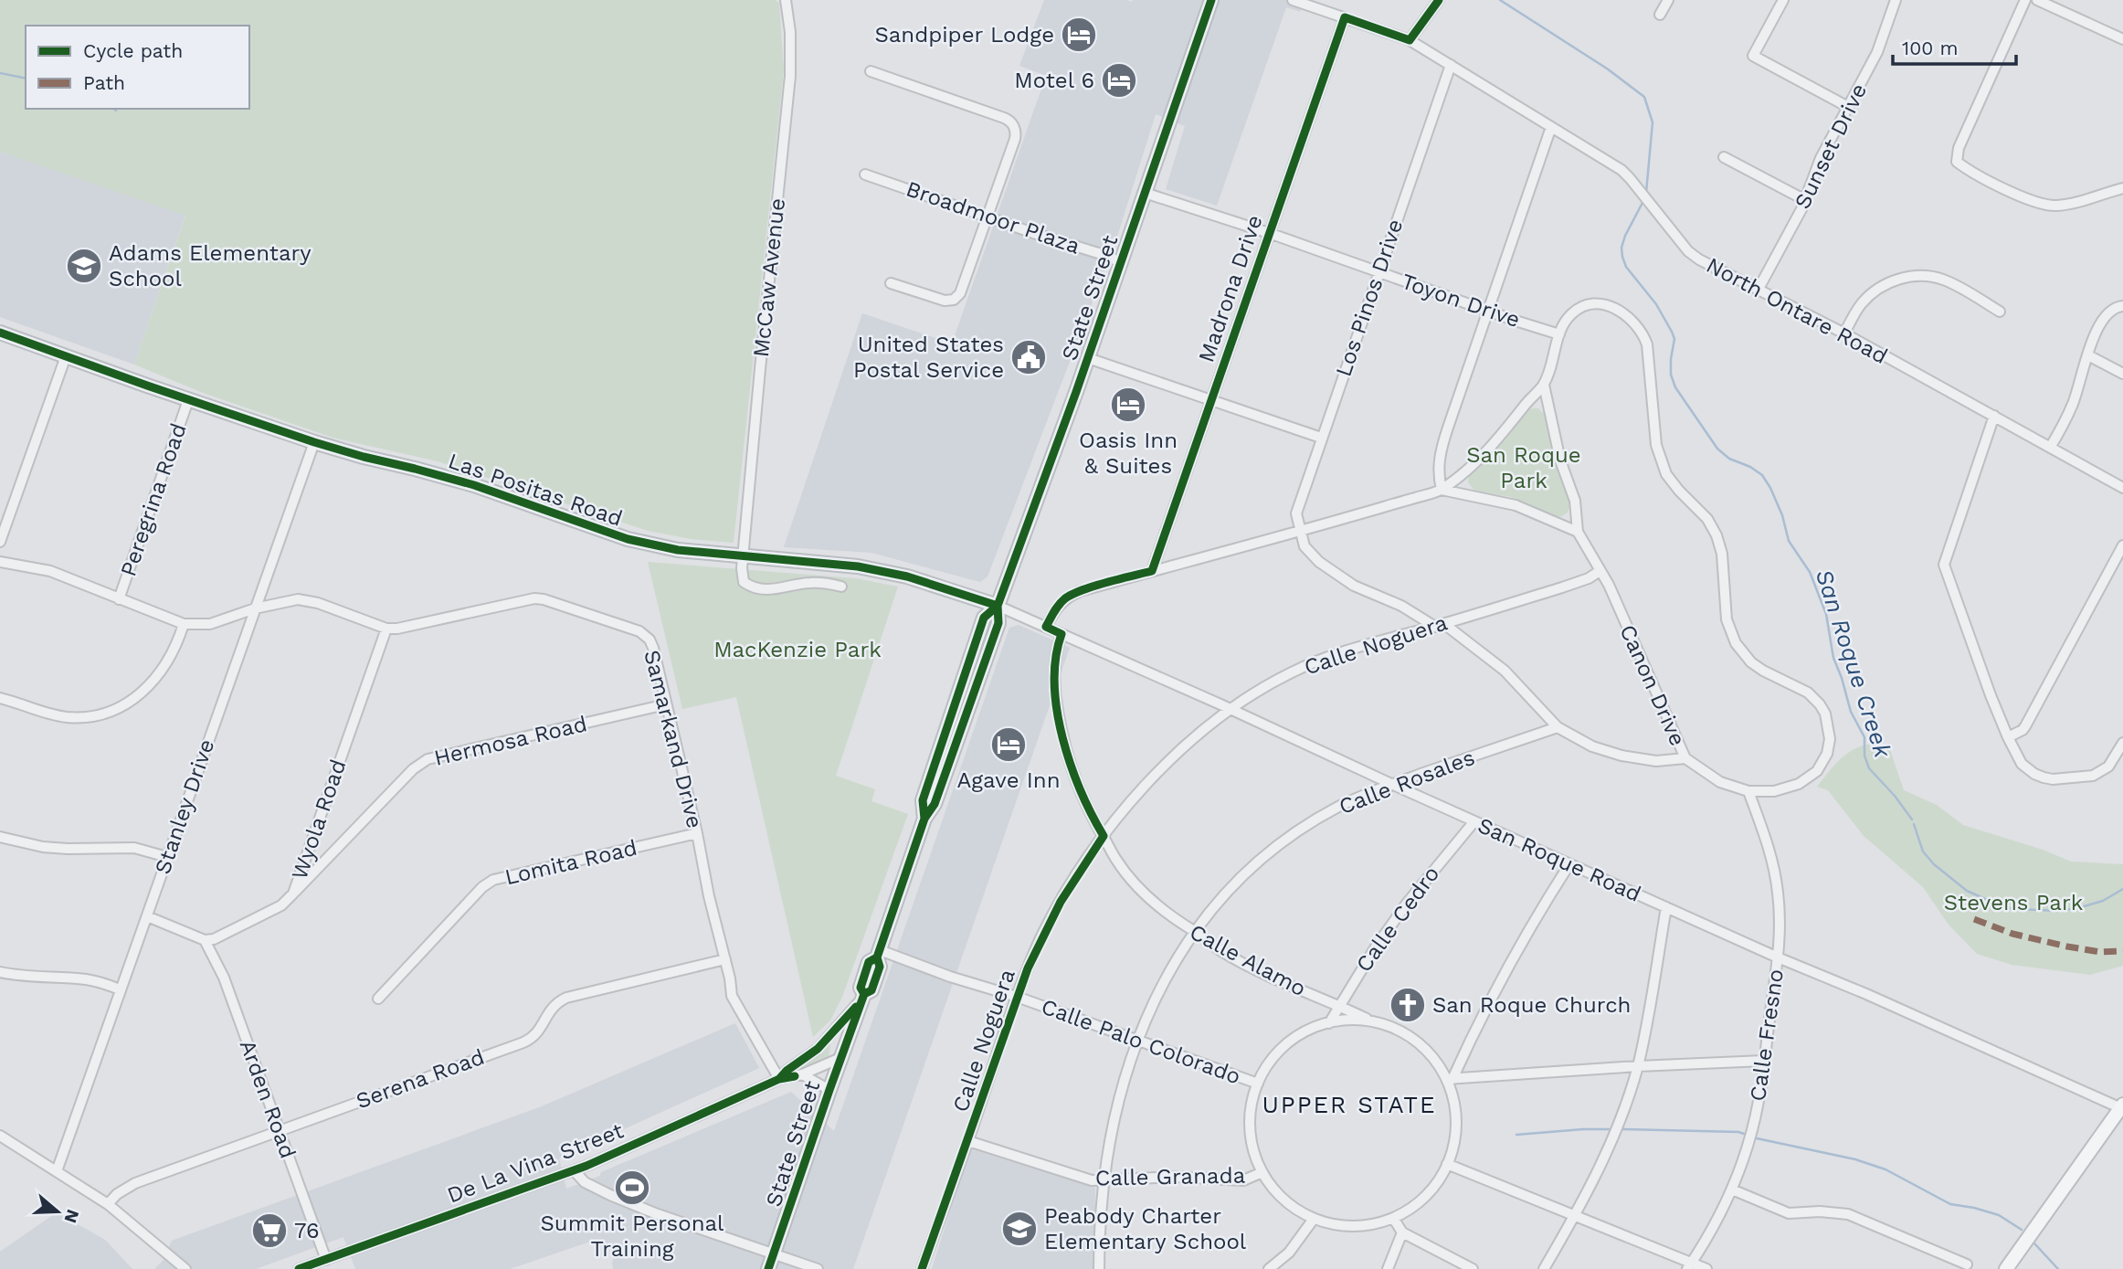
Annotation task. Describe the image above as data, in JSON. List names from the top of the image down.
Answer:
{
  "streets": {
    "main road": ["State Street", "Las Positas Road"],
    "street": [
      "Sunset Drive",
      "Broadmoor Plaza",
      "McCaw Avenue",
      "Madrona Drive",
      "Los Pinos Drive",
      "Toyon Drive",
      "North Ontare Road",
      "Peregrina Road",
      "Calle Noguera",
      "Canon Drive",
      "Samarkand Drive",
      "Hermosa Road",
      "Calle Rosales",
      "Stanley Drive",
      "Wyola Road",
      "San Roque Road",
      "Lomita Road",
      "Calle Cedro",
      "Calle Alamo",
      "Calle Fresno",
      "Calle Palo Colorado",
      "Serena Road",
      "Arden Road",
      "De La Vina Street",
      "Calle Granada"
    ]
  },
  "crossings": [
    ["Sunset Drive", "North Ontare Road"],
    ["Broadmoor Plaza", "State Street"],
    ["McCaw Avenue", "Las Positas Road"],
    ["Madrona Drive", "Toyon Drive"],
    ["Madrona Drive", "North Ontare Road"],
    ["Madrona Drive", "Canon Drive"],
    ["State Street", "Toyon Drive"],
    ["State Street", "Las Positas Road"],
    ["State Street", "San Roque Road"],
    ["State Street", "Calle Palo Colorado"],
    ["State Street", "De La Vina Street"],
    ["Los Pinos Drive", "Toyon Drive"],
    ["Los Pinos Drive", "North Ontare Road"],
    ["Los Pinos Drive", "Canon Drive"],
    ["Toyon Drive", "Canon Drive"],
    ["Las Positas Road", "Peregrina Road"],
    ["Las Positas Road", "Stanley Drive"],
    ["Las Positas Road", "San Roque Road"],
    ["Calle Noguera", "Canon Drive"],
    ["Calle Noguera", "San Roque Road"],
    ["Calle Noguera", "Calle Alamo"],
    ["Calle Noguera", "Calle Palo Colorado"],
    ["Calle Noguera", "Calle Granada"],
    ["Canon Drive", "San Roque Road"],
    ["Canon Drive", "Calle Fresno"],
    ["Samarkand Drive", "Hermosa Road"],
    ["Samarkand Drive", "Stanley Drive"],
    ["Samarkand Drive", "Wyola Road"],
    ["Samarkand Drive", "Lomita Road"],
    ["Samarkand Drive", "Serena Road"],
    ["Samarkand Drive", "De La Vina Street"],
    ["Hermosa Road", "Wyola Road"],
    ["Calle Rosales", "San Roque Road"],
    ["Calle Rosales", "Calle Alamo"],
    ["Calle Rosales", "Calle Palo Colorado"],
    ["Calle Rosales", "Calle Granada"],
    ["Wyola Road", "Arden Road"],
    ["San Roque Road", "Calle Cedro"],
    ["San Roque Road", "Calle Alamo"],
    ["San Roque Road", "Calle Fresno"],
    ["Calle Cedro", "Calle Alamo"],
    ["Calle Cedro", "Calle Palo Colorado"],
    ["Calle Cedro", "Calle Granada"],
    ["Calle Alamo", "Calle Palo Colorado"],
    ["Calle Alamo", "Calle Granada"],
    ["Calle Palo Colorado", "Calle Granada"],
    ["Serena Road", "Arden Road"],
    ["Arden Road", "De La Vina Street"]
  ],
  "districts": ["UPPER STATE"],
  "water": ["San Roque Creek"],
  "parks": ["San Roque Park", "MacKenzie Park", "Stevens Park"],
  "places": {
    "hotel": [
      "Sandpiper Lodge",
      "Motel 6",
      "Oasis Inn & Suites",
      "Agave Inn"
    ],
    "school or university": ["Adams Elementary School", "Peabody Charter Elementary School"],
    "public building": ["United States Postal Service"],
    "church": ["San Roque Church"],
    "sports": ["Summit Personal Training"],
    "supermarket": ["76"]
  },
  "legend": ["Cycle path", "Path"],
  "scale_bar": "100 m",
  "north": "right"
}
